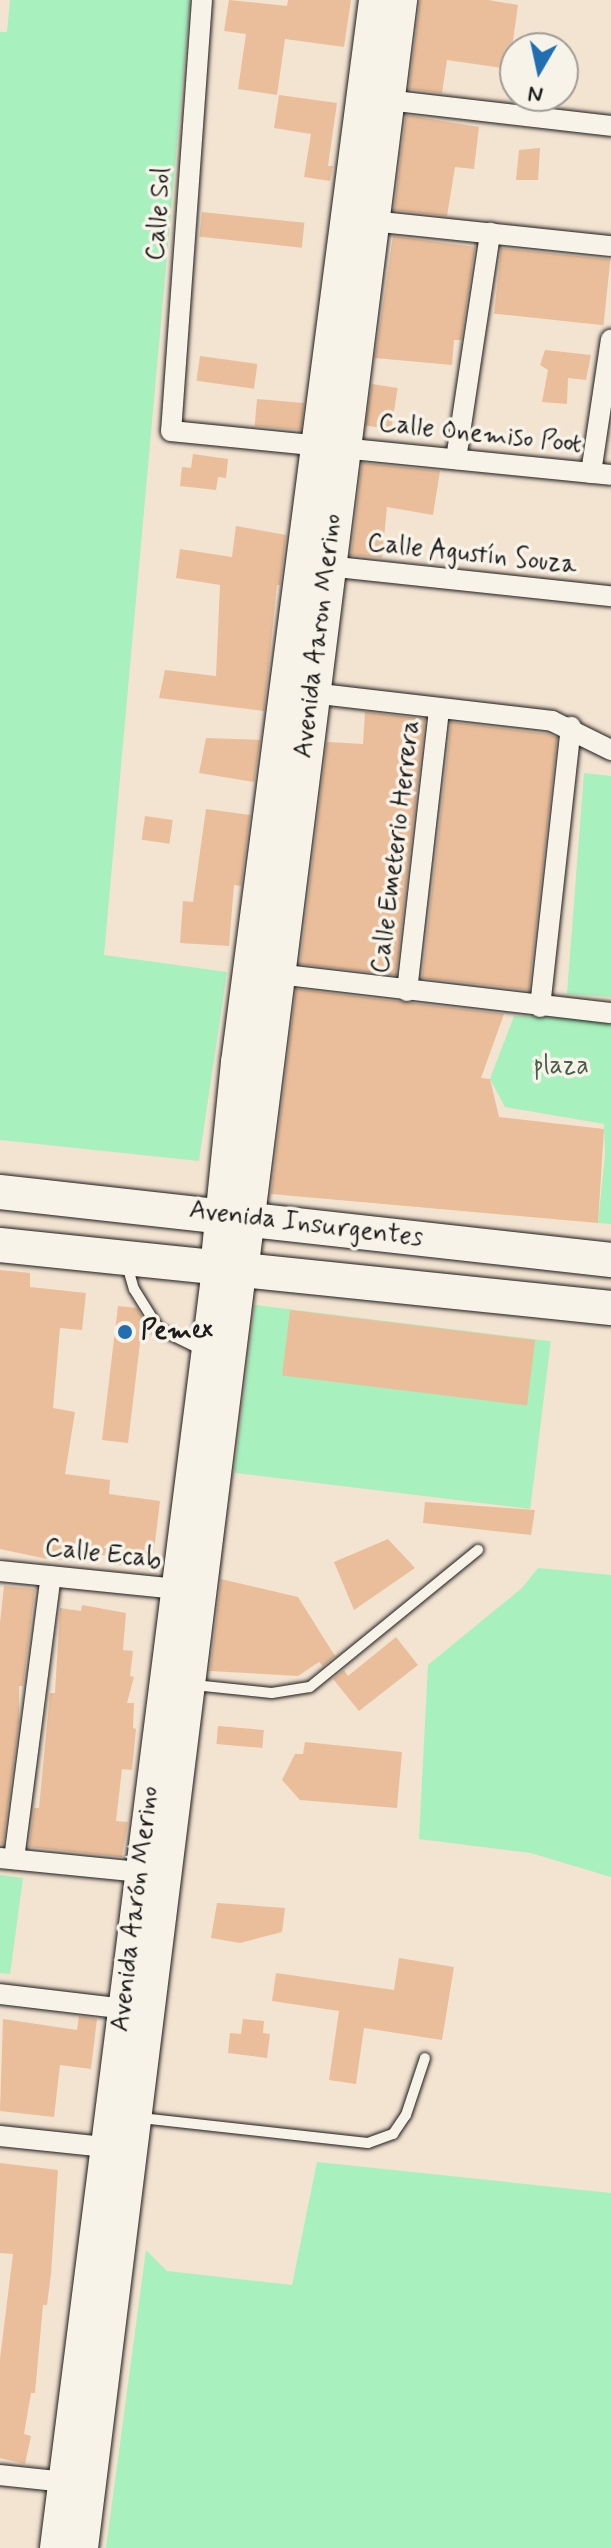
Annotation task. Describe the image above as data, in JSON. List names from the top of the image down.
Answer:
{
  "streets": {
    "main road": ["Avenida Aaron Merino", "Avenida Insurgentes", "Avenida Aarón Merino"],
    "street": [
      "Calle Sol",
      "Calle Onemiso Poot",
      "Calle Agustín Souza",
      "Calle Emeterio Herrera",
      "Calle Ecab"
    ]
  },
  "crossings": [
    ["Calle Sol", "Calle Onemiso Poot"],
    ["Calle Onemiso Poot", "Avenida Aaron Merino"],
    ["Calle Agustín Souza", "Avenida Aaron Merino"],
    ["Avenida Aaron Merino", "Avenida Insurgentes"],
    ["Avenida Aaron Merino", "Avenida Aarón Merino"],
    ["Avenida Insurgentes", "Avenida Aarón Merino"],
    ["Calle Ecab", "Avenida Aarón Merino"]
  ],
  "parks": ["plaza"],
  "places": ["Pemex"],
  "north": "bottom"
}
